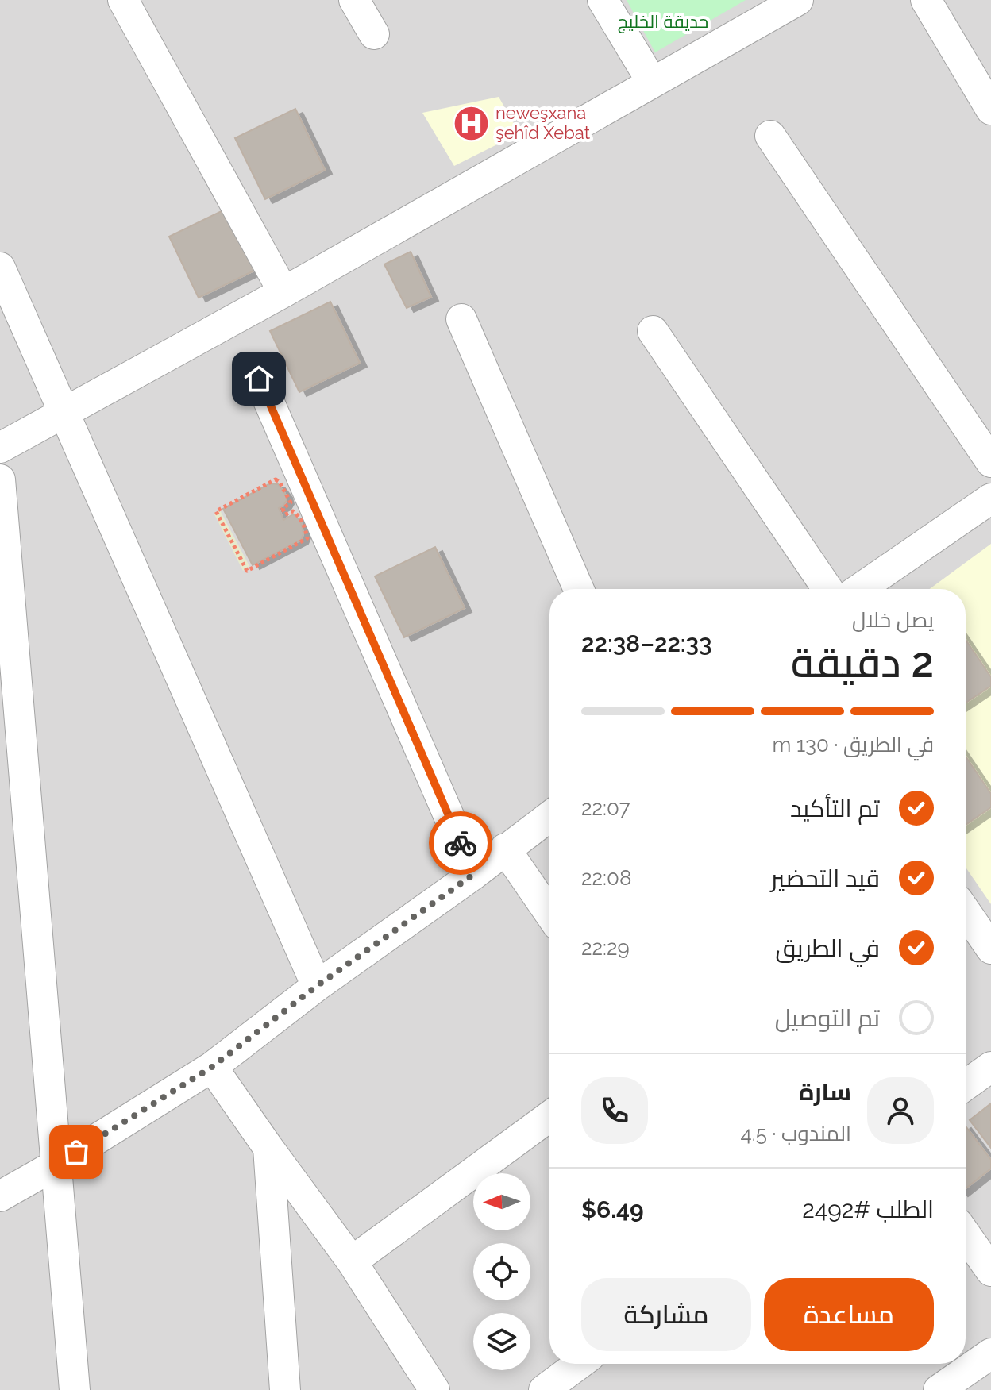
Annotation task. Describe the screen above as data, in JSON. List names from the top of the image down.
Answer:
{
  "parks": ["حديقة الخليج"],
  "places": {
    "hospital": ["neweşxana şehîd Xebat"]
  },
  "north": "left",
  "page": {
    "heading": ["2 دقيقة", "يصل خلال", "22:33–22:38"],
    "panel": [
      "سارة",
      "المندوب · 4.5",
      "الطلب #2492",
      "$6.49"
    ],
    "bar": "في الطريق · 130 m",
    "list": [
      ["تم التأكيد", "22:07"],
      ["قيد التحضير", "22:08"],
      ["في الطريق", "22:29"],
      "تم التوصيل"
    ],
    "buttons": ["مساعدة", "مشاركة"]
  }
}
